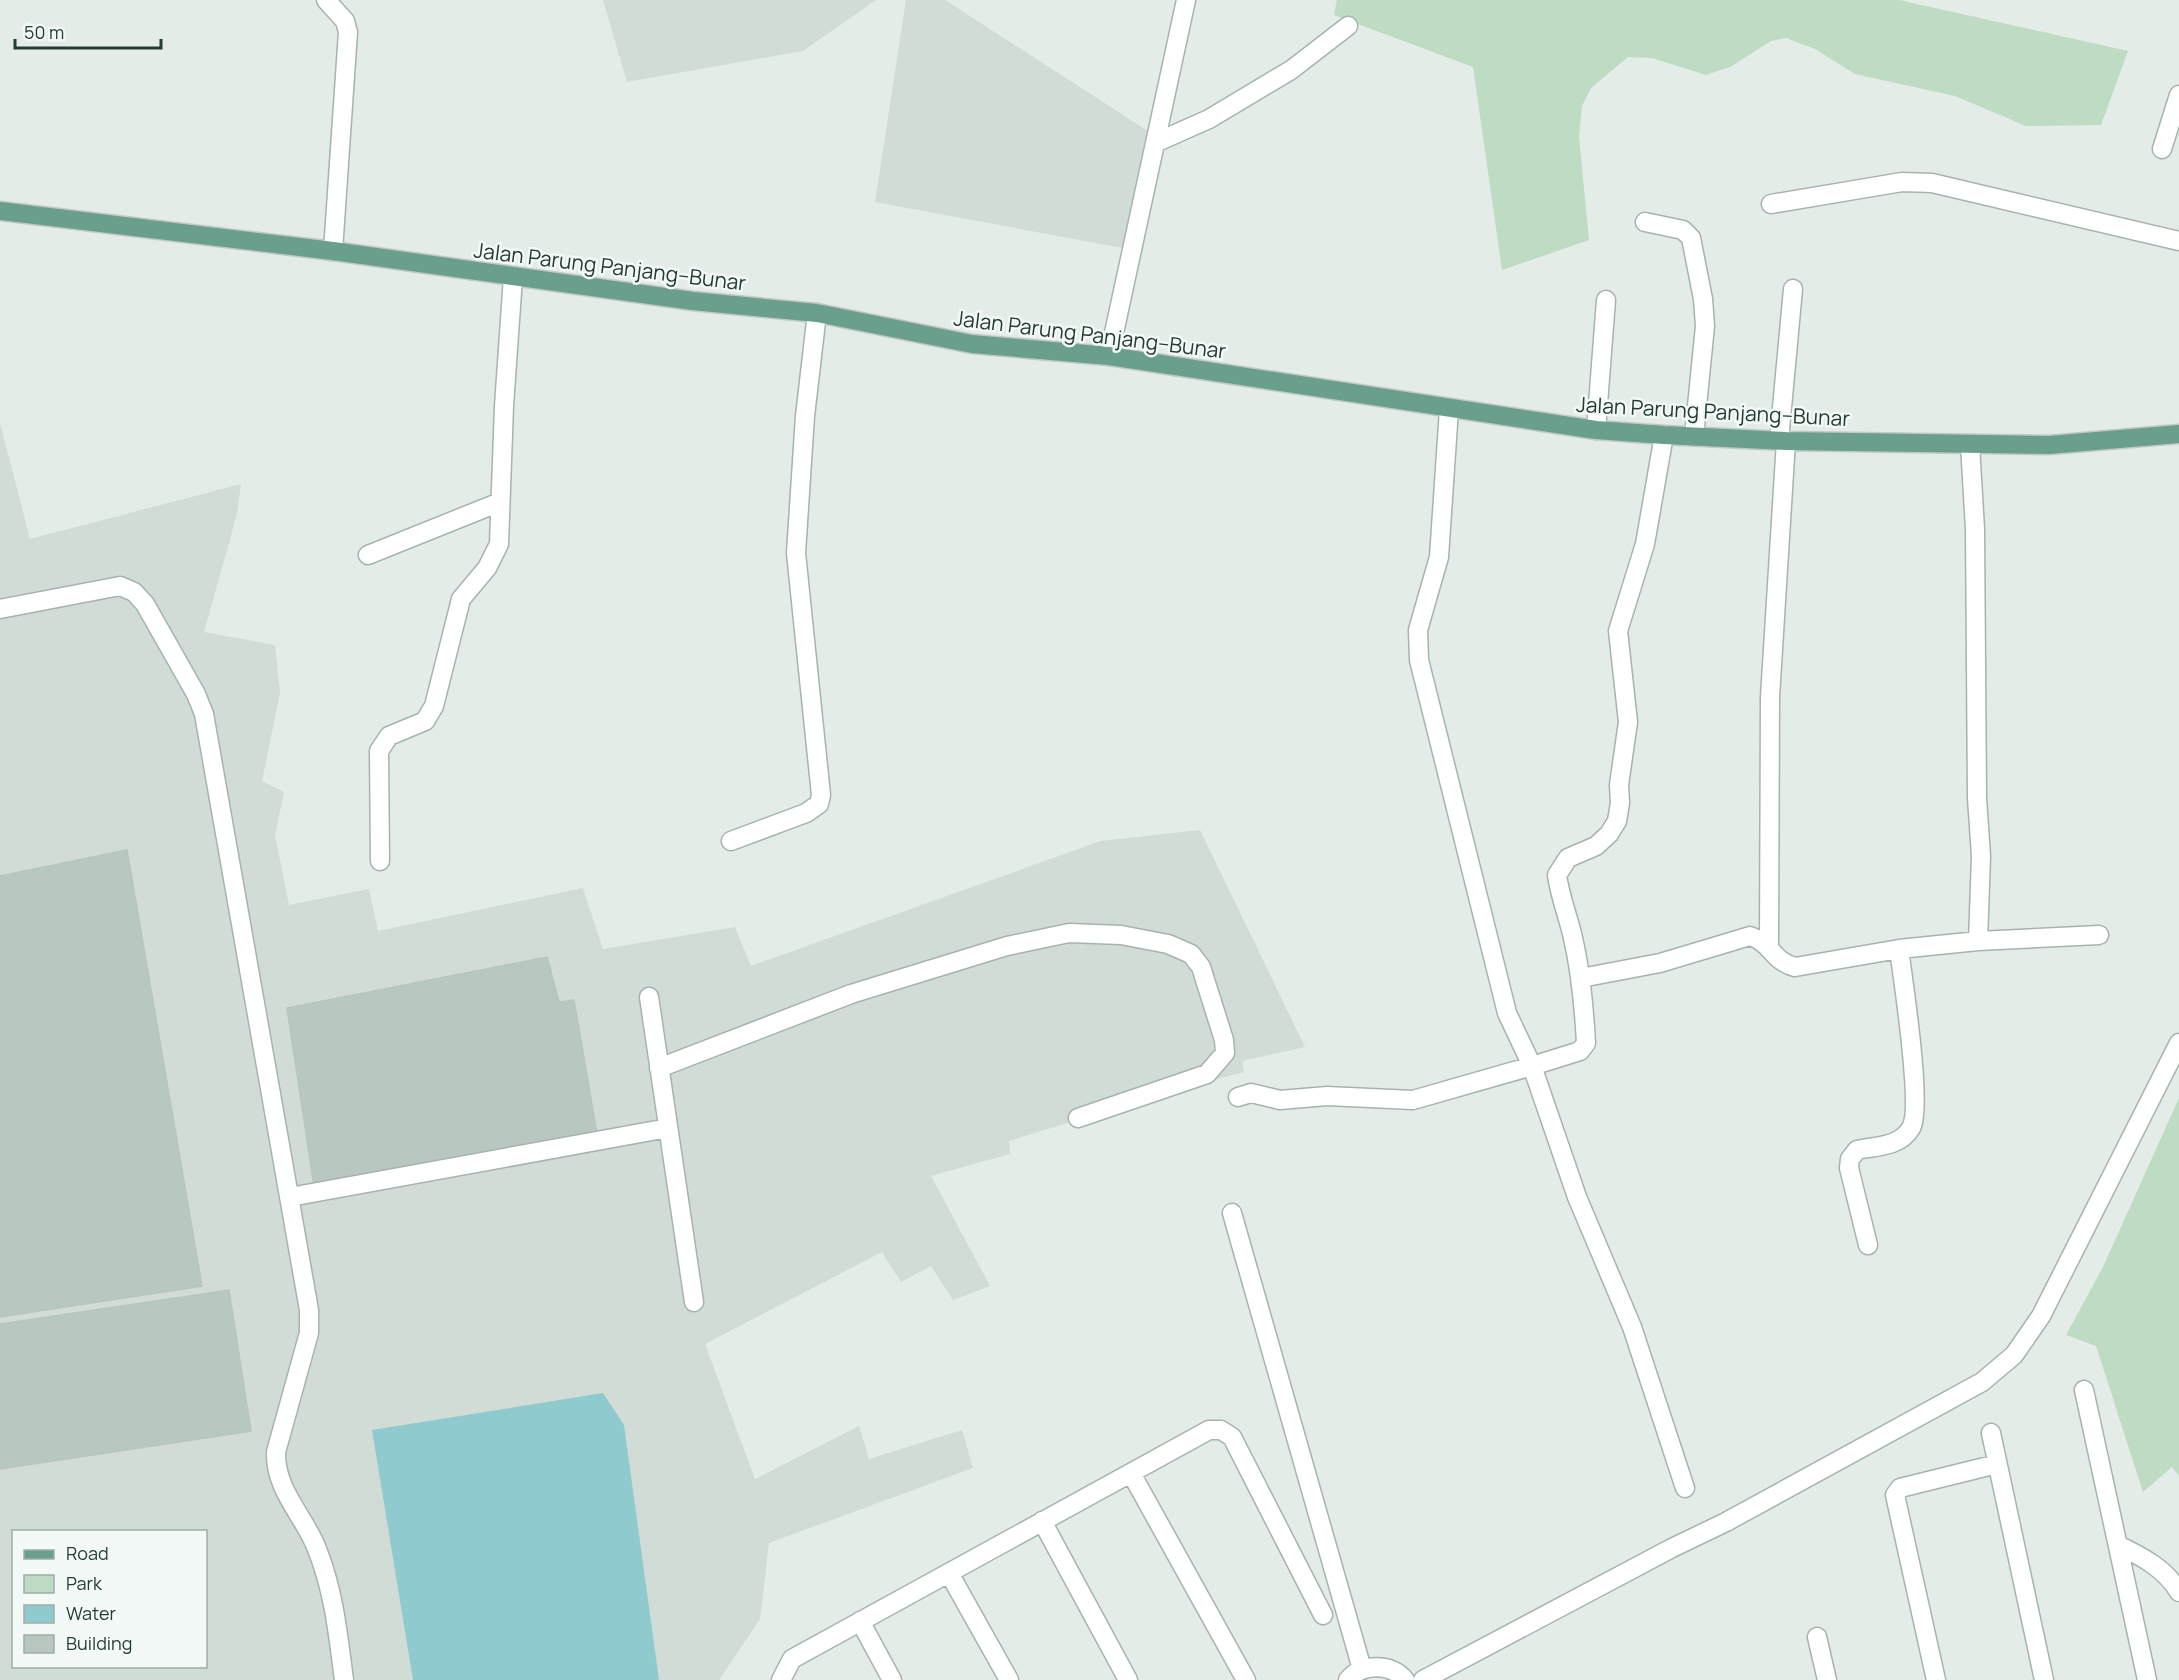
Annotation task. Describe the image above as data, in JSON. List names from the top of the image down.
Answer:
{
  "streets": {
    "main road": ["Jalan Parung Panjang–Bunar"]
  },
  "legend": [
    "Road",
    "Park",
    "Water",
    "Building"
  ],
  "scale_bar": "50 m"
}
